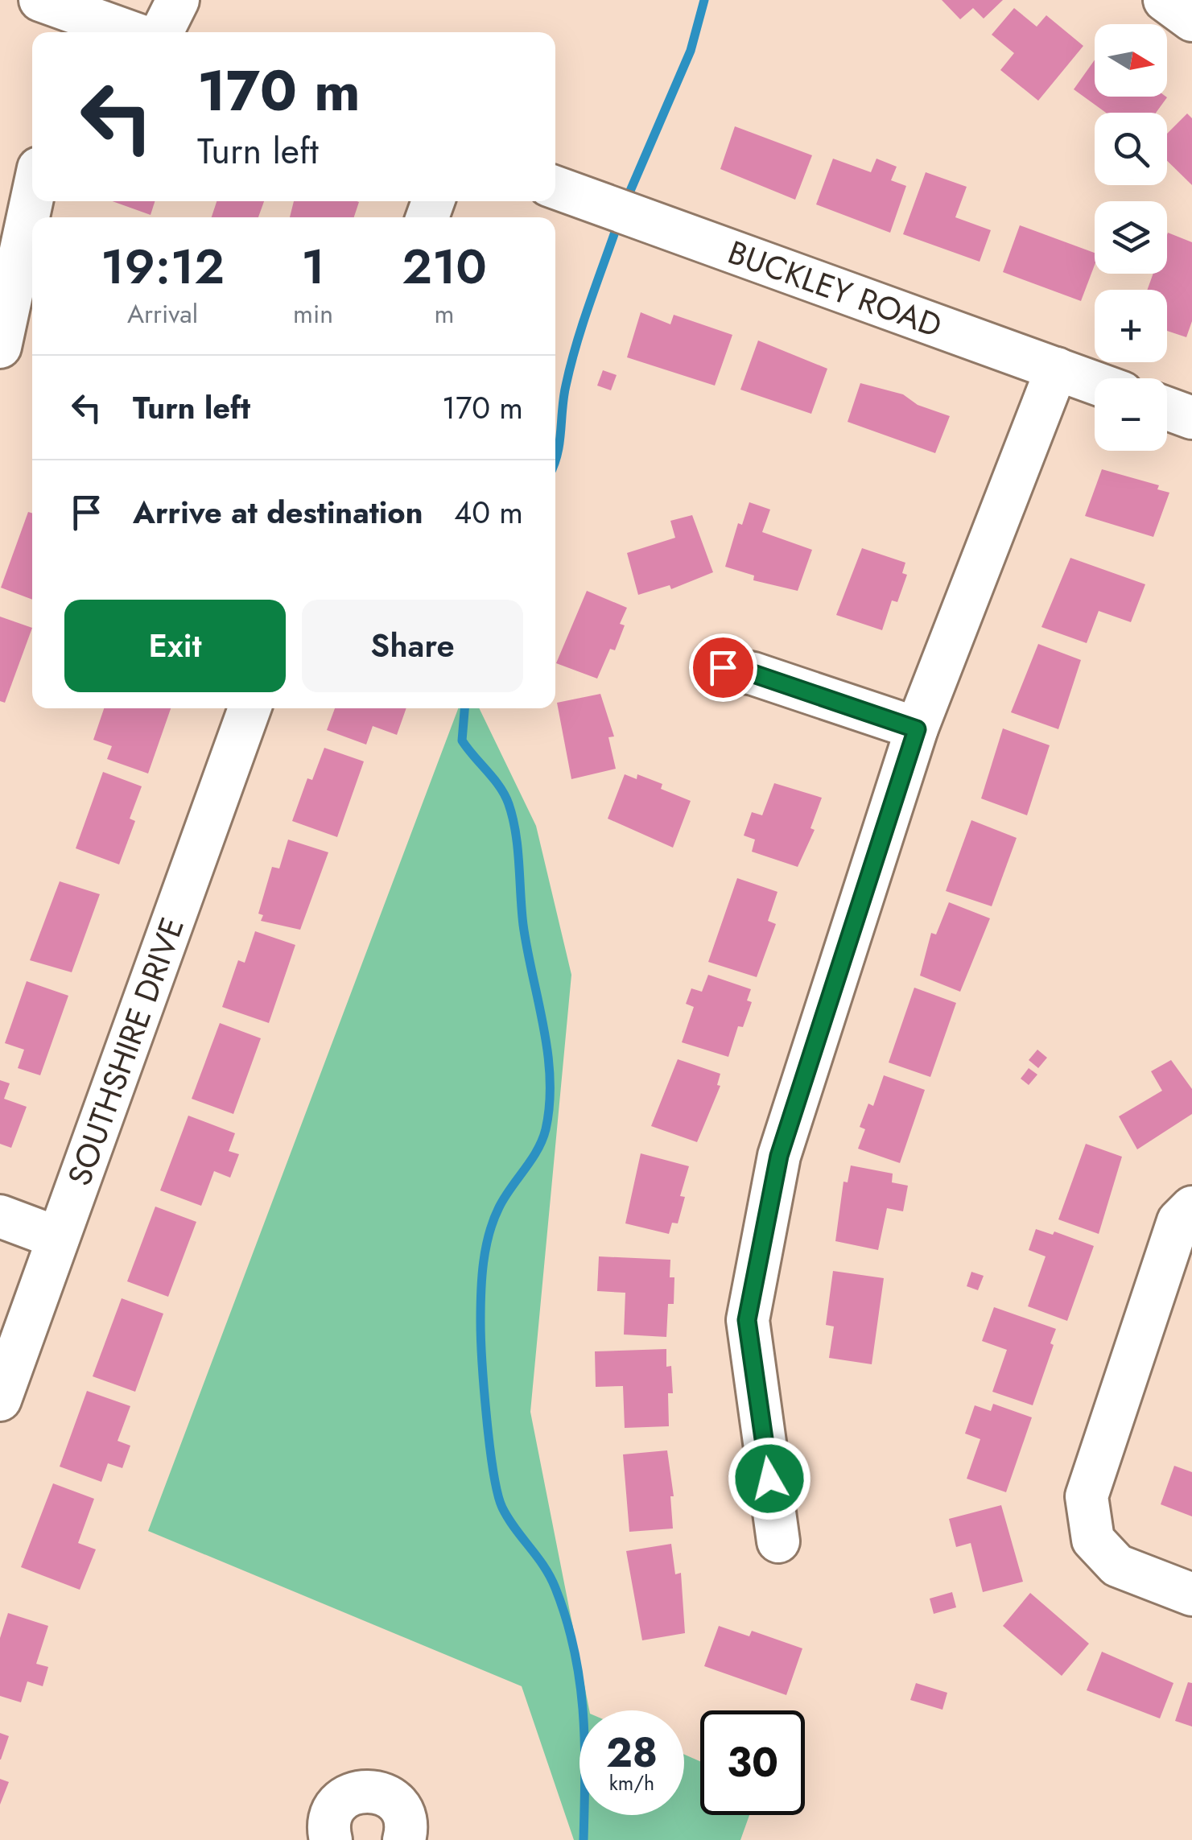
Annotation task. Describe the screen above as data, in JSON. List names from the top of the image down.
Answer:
{
  "streets": {
    "street": ["BUCKLEY ROAD", "SOUTHSHIRE DRIVE"]
  },
  "north": "right",
  "page": {
    "map_buttons": ["+", "−"],
    "turn": ["170 m", "Turn left"],
    "eta": [
      "19:12",
      "Arrival",
      "1",
      "min",
      "210",
      "m"
    ],
    "list": [
      {
        "name": "Turn left",
        "value": "170 m"
      },
      {
        "name": "Arrive at destination",
        "value": "40 m"
      }
    ],
    "buttons": ["Exit", "Share"],
    "speed": "28 km/h",
    "limit": "30"
  }
}
